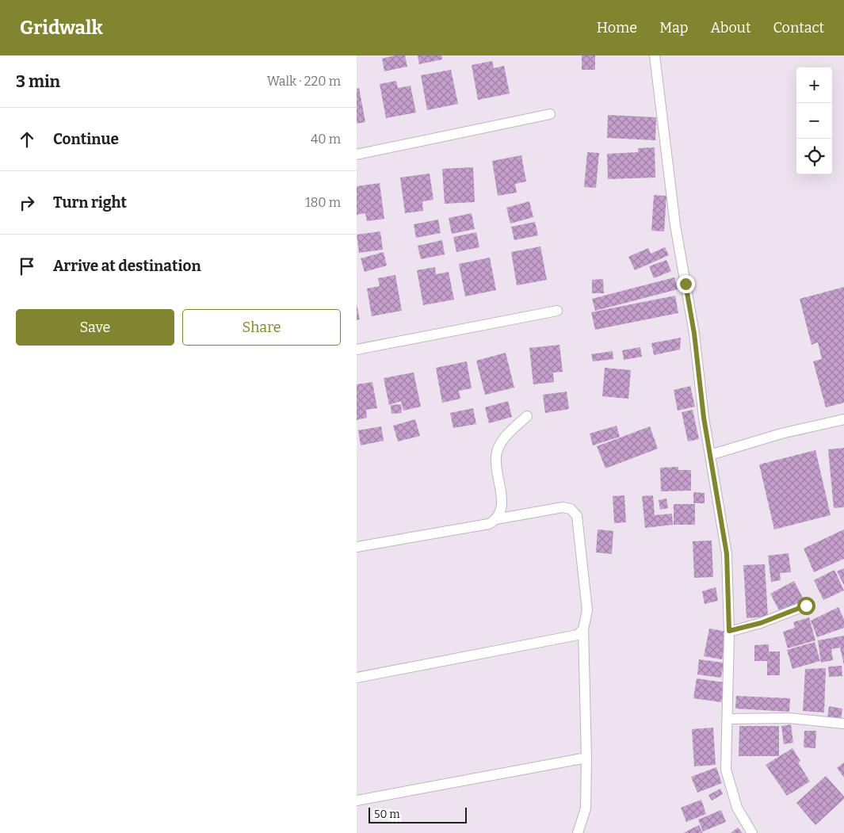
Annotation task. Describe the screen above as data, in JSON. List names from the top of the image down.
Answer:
{
  "scale_bar": "50 m",
  "page": {
    "header": "Gridwalk",
    "nav": [
      "Home",
      "Map",
      "About",
      "Contact"
    ],
    "heading": ["3 min", "Walk · 220 m"],
    "map_buttons": ["+", "−"],
    "list": [
      ["Continue", "40 m"],
      ["Turn right", "180 m"],
      "Arrive at destination"
    ],
    "buttons": ["Save", "Share"],
    "scale": "50 m"
  }
}
